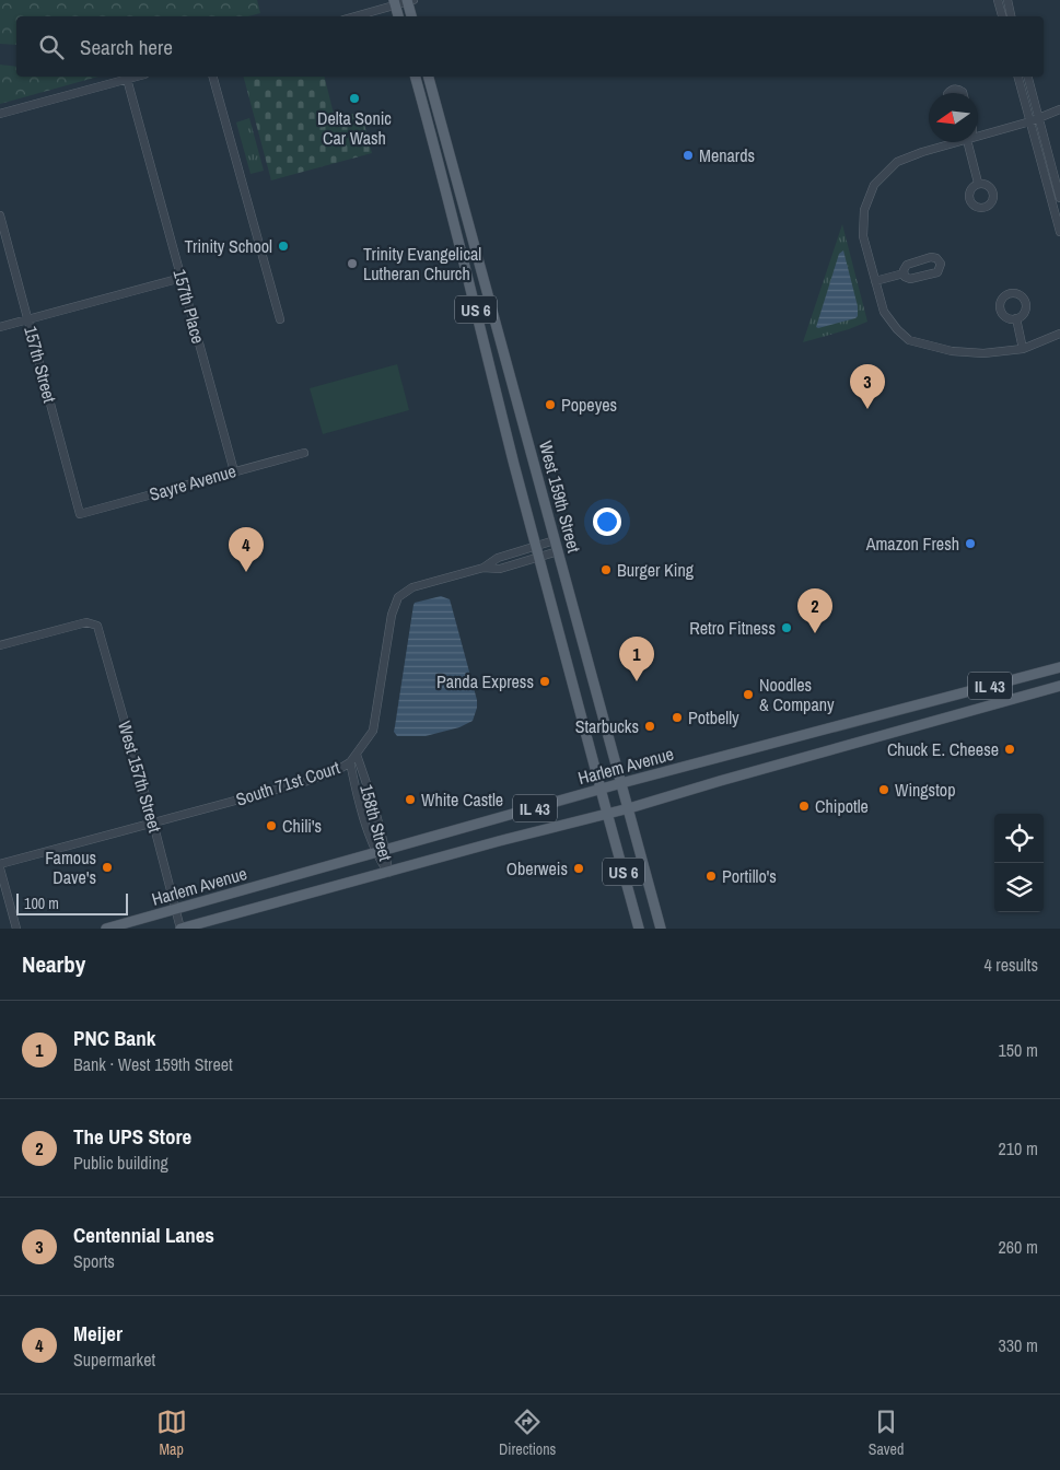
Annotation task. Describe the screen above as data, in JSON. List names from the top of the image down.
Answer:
{
  "streets": {
    "main road": [
      "US 6",
      "West 159th Street",
      "IL 43",
      "Harlem Avenue"
    ],
    "street": [
      "157th Place",
      "157th Street",
      "Sayre Avenue",
      "West 157th Street",
      "South 71st Court",
      "158th Street"
    ]
  },
  "crossings": [
    ["157th Place", "Sayre Avenue"],
    ["157th Street", "Sayre Avenue"],
    ["West 159th Street", "Harlem Avenue"],
    ["West 159th Street", "South 71st Court"],
    ["Harlem Avenue", "West 157th Street"],
    ["Harlem Avenue", "158th Street"],
    ["West 157th Street", "South 71st Court"],
    ["South 71st Court", "158th Street"]
  ],
  "places": [
    "Delta Sonic Car Wash",
    "Menards",
    "Trinity School",
    "Trinity Evangelical Lutheran Church",
    "Popeyes",
    "Amazon Fresh",
    "Burger King",
    "Retro Fitness",
    "Panda Express",
    "Noodles & Company",
    "Potbelly",
    "Starbucks",
    "Chuck E. Cheese",
    "Wingstop",
    "White Castle",
    "Chipotle",
    "Chili's",
    "Famous Dave's",
    "Oberweis",
    "Portillo's"
  ],
  "scale_bar": "100 m",
  "north": "left",
  "page": {
    "search": "Search here",
    "pins": [
      "3",
      "4",
      "2",
      "1"
    ],
    "scale": "100 m",
    "heading": ["Nearby", "4 results"],
    "list": [
      {
        "mark": "1",
        "name": "PNC Bank",
        "note": "Bank · West 159th Street",
        "value": "150 m"
      },
      {
        "mark": "2",
        "name": "The UPS Store",
        "note": "Public building",
        "value": "210 m"
      },
      {
        "mark": "3",
        "name": "Centennial Lanes",
        "note": "Sports",
        "value": "260 m"
      },
      {
        "mark": "4",
        "name": "Meijer",
        "note": "Supermarket",
        "value": "330 m"
      }
    ],
    "nav": ["Map", "Directions", "Saved"]
  }
}
